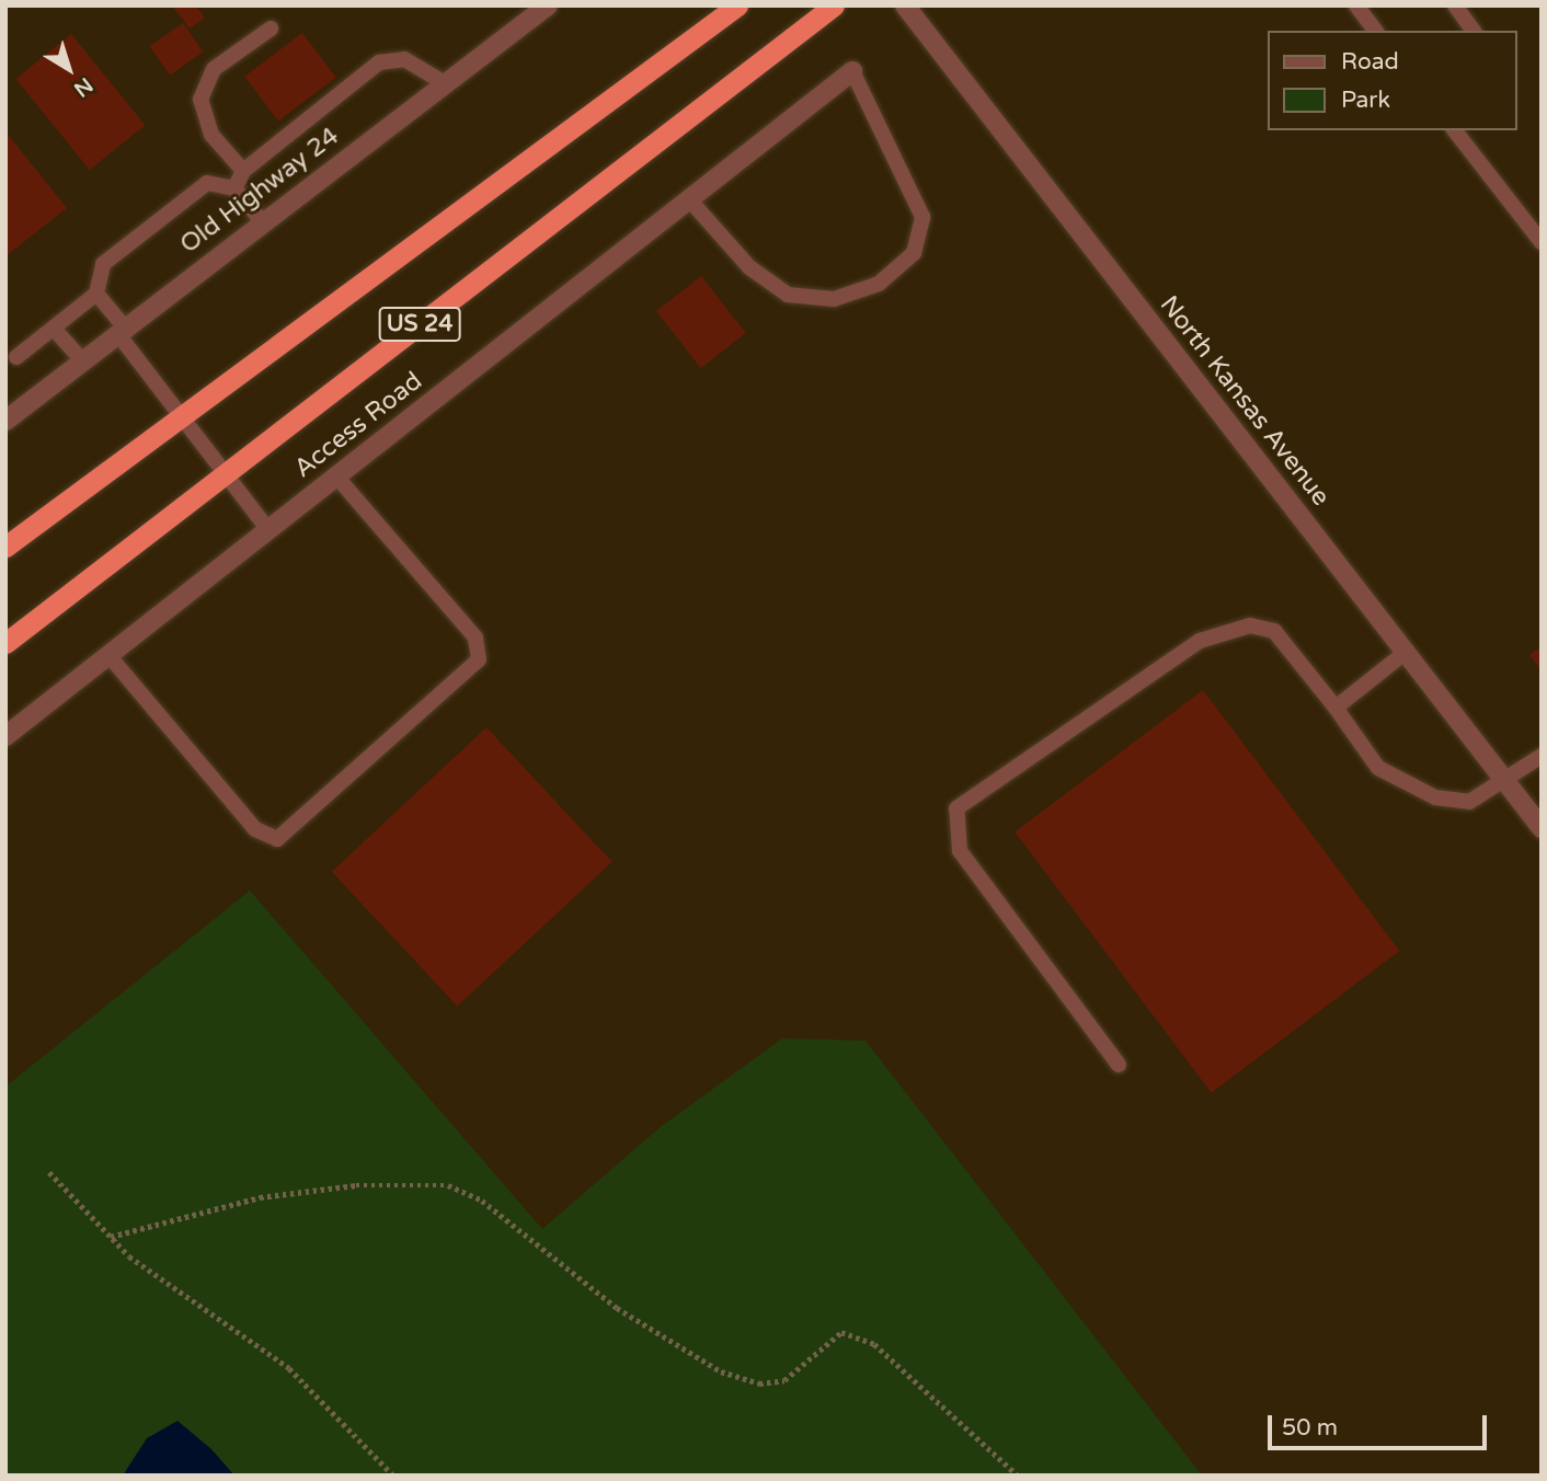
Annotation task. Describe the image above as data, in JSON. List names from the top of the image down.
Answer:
{
  "streets": {
    "highway": ["US 24"],
    "street": ["Old Highway 24", "North Kansas Avenue", "Access Road"]
  },
  "legend": ["Road", "Park"],
  "scale_bar": "50 m",
  "north": "bottom right"
}
